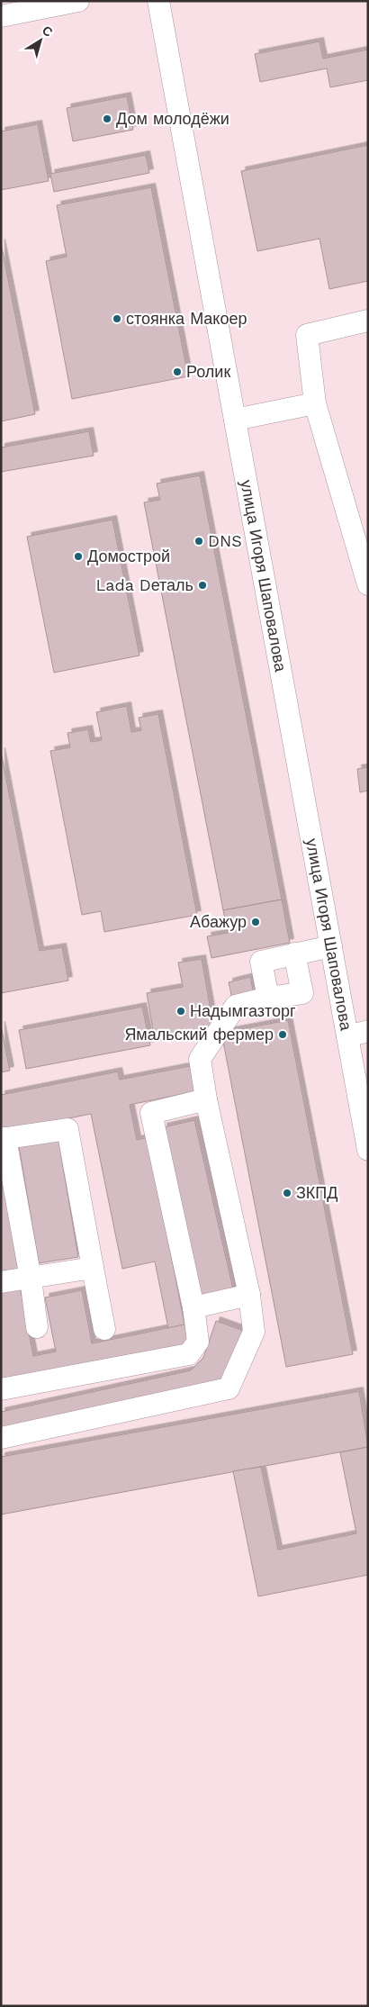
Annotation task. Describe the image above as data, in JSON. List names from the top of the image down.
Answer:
{
  "streets": {
    "street": ["улица Игоря Шаповалова"]
  },
  "places": [
    "Дом молодёжи",
    "стоянка Макоер",
    "Ролик",
    "DNS",
    "Домострой",
    "Lada Dеталь",
    "Абажур",
    "Надымгазторг",
    "Ямальский фермер",
    "ЗКПД"
  ],
  "north": "top right"
}
